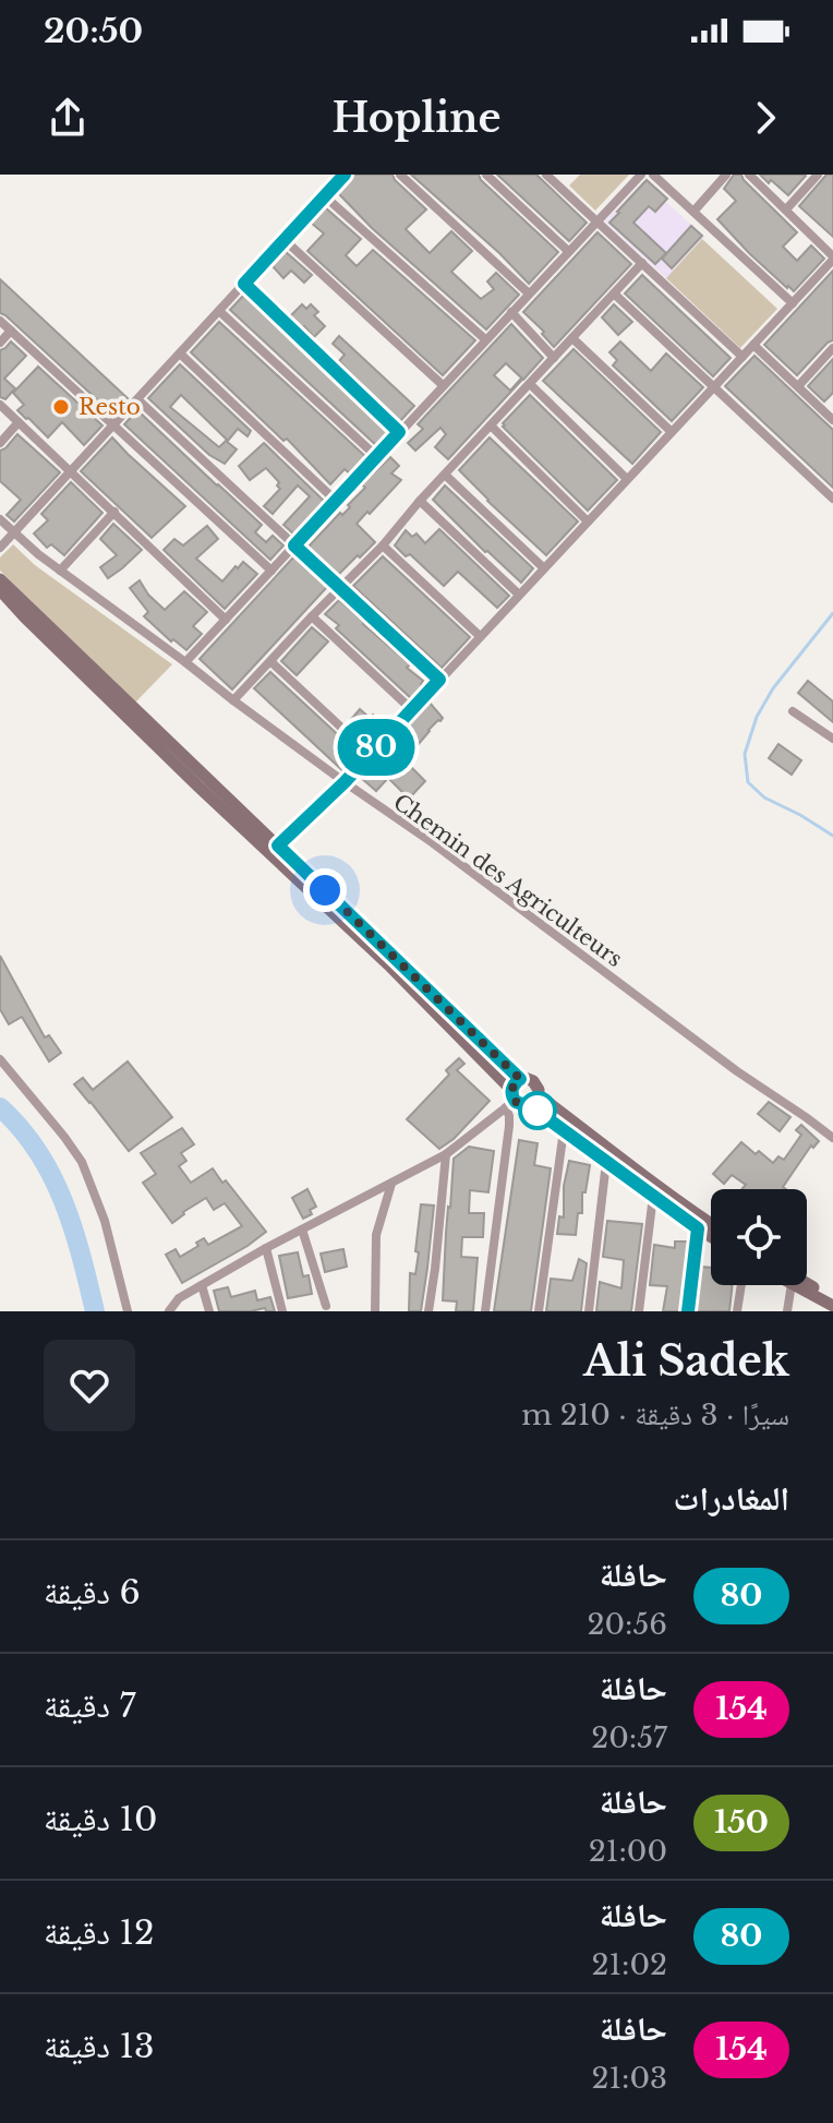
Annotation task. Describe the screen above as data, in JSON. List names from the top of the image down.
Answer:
{
  "streets": {
    "street": ["Chemin des Agriculteurs"]
  },
  "places": ["Resto"],
  "lines": ["bus line 80"],
  "page": {
    "status": "20:50",
    "header": "Hopline",
    "on_map": "80",
    "heading": [
      ["Ali Sadek", "سيرًا · 3 دقيقة · 210 m"],
      "المغادرات"
    ],
    "list": [
      {
        "mark": "80",
        "name": "حافلة",
        "note": "20:56",
        "value": "6 دقيقة"
      },
      {
        "mark": "154",
        "name": "حافلة",
        "note": "20:57",
        "value": "7 دقيقة"
      },
      {
        "mark": "150",
        "name": "حافلة",
        "note": "21:00",
        "value": "10 دقيقة"
      },
      {
        "mark": "80",
        "name": "حافلة",
        "note": "21:02",
        "value": "12 دقيقة"
      },
      {
        "mark": "154",
        "name": "حافلة",
        "note": "21:03",
        "value": "13 دقيقة"
      }
    ]
  }
}
